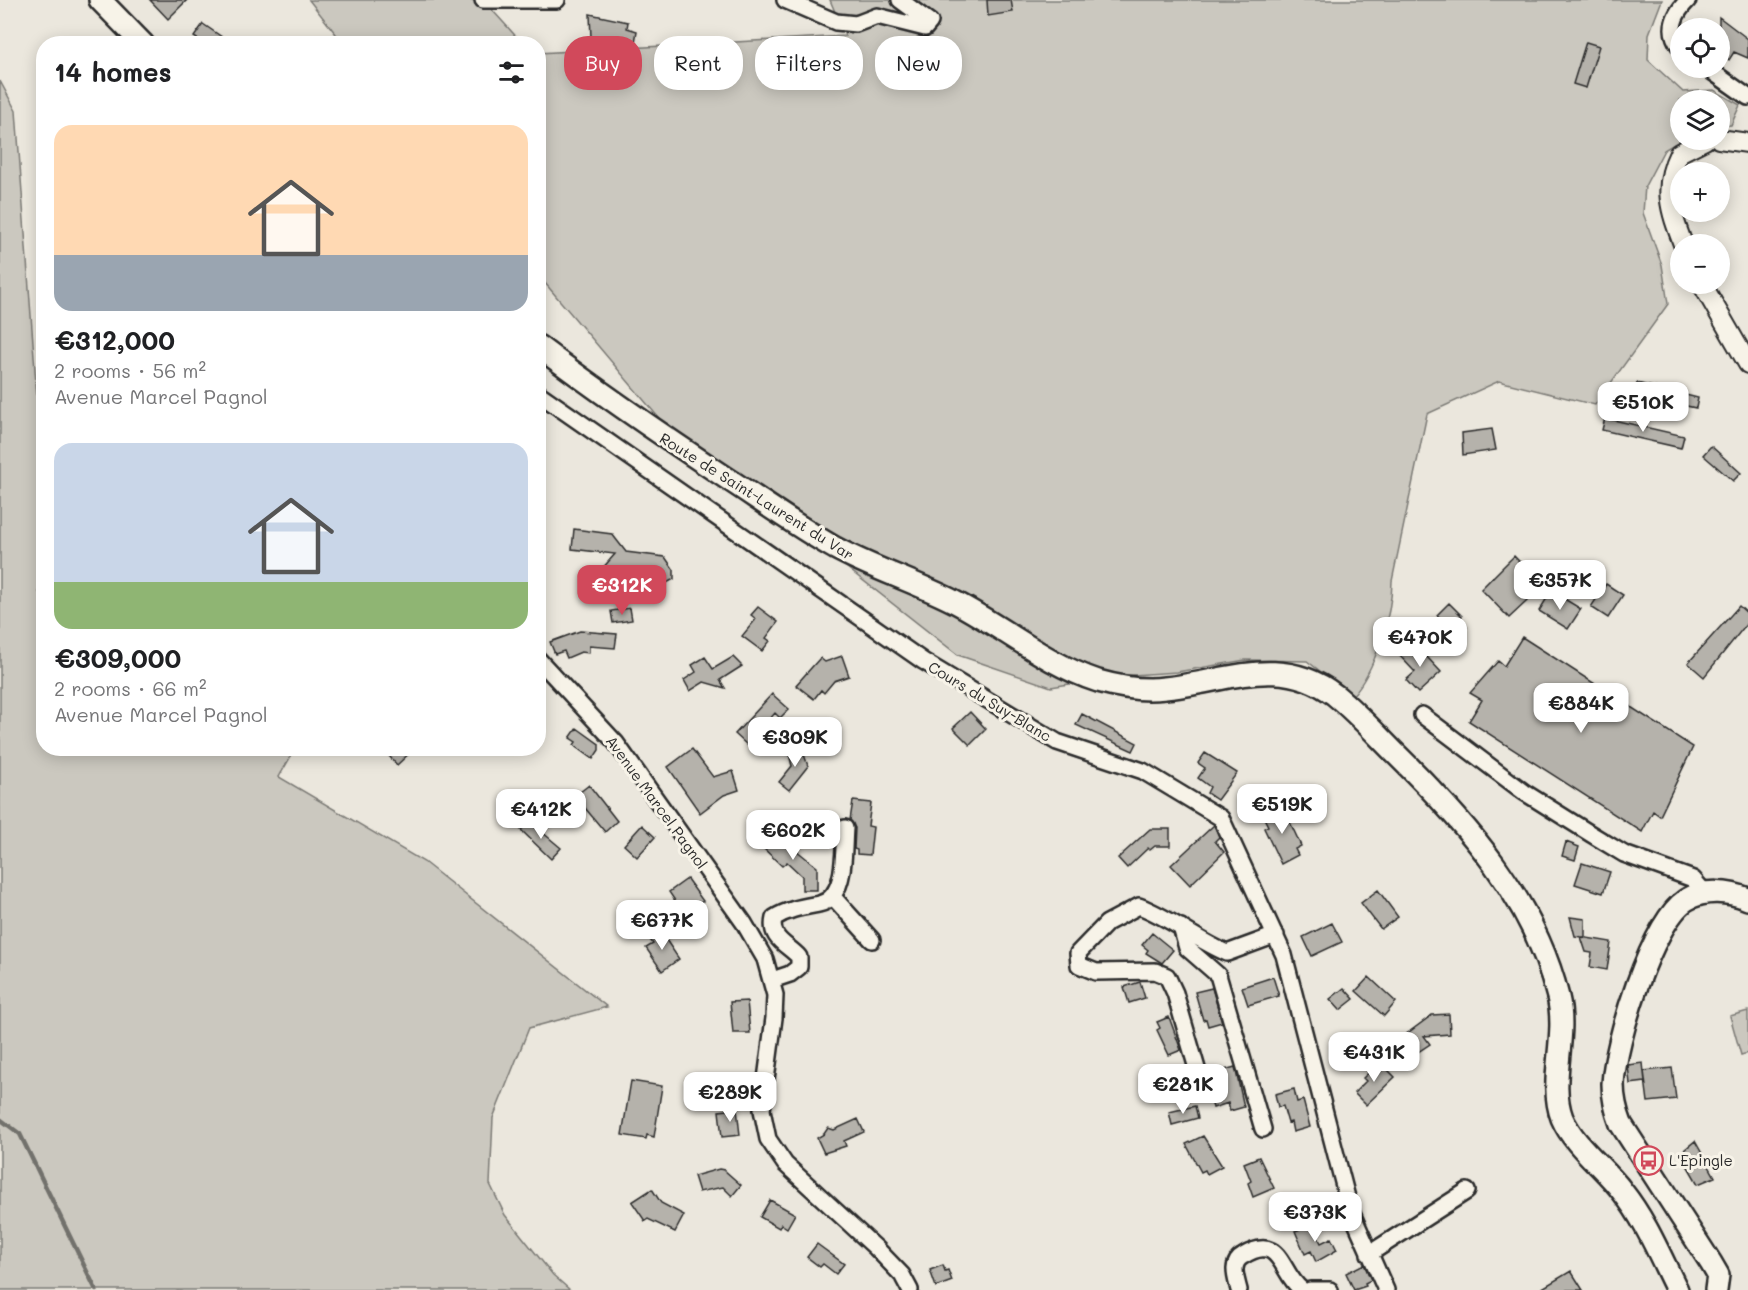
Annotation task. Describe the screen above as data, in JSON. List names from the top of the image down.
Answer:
{
  "streets": {
    "main road": ["Route de Saint-Laurent du Var"],
    "street": ["Cours du Suy-Blanc", "Avenue Marcel Pagnol"]
  },
  "places": {
    "bus stop": ["L'Epingle"]
  },
  "page": {
    "map_buttons": ["+", "−"],
    "chip": [
      "Buy",
      "Rent",
      "Filters",
      "New"
    ],
    "heading": "14 homes",
    "list": [
      {
        "name": "€312,000",
        "note": "2 rooms · 56 m² · Avenue Marcel Pagnol"
      },
      {
        "name": "€309,000",
        "note": "2 rooms · 66 m² · Avenue Marcel Pagnol"
      }
    ],
    "price": [
      "€510K",
      "€357K",
      "€312K",
      "€470K",
      "€884K",
      "€309K",
      "€519K",
      "€412K",
      "€602K",
      "€677K",
      "€431K",
      "€281K",
      "€289K",
      "€373K"
    ]
  }
}
